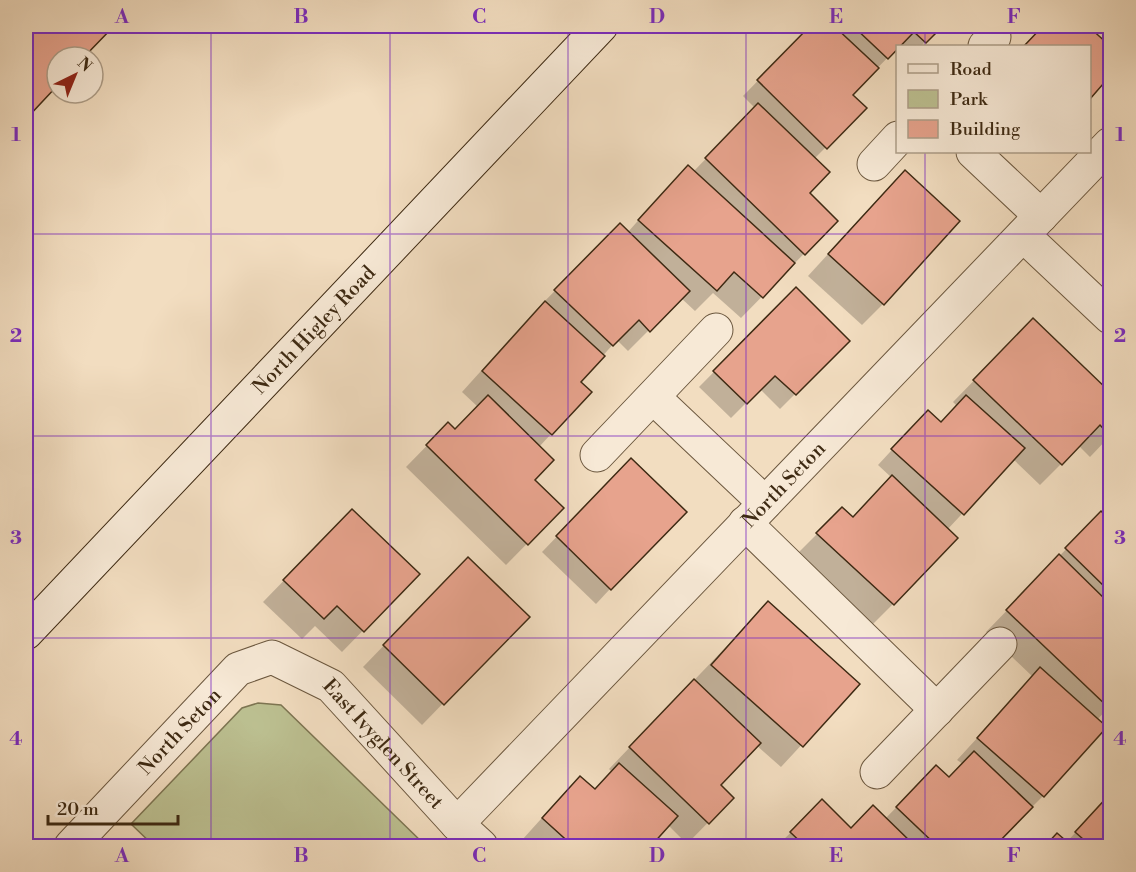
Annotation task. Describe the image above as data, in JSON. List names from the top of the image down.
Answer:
{
  "streets": {
    "street": ["North Higley Road", "North Seton", "East Ivyglen Street"]
  },
  "crossings": [
    ["North Seton", "East Ivyglen Street"]
  ],
  "legend": ["Road", "Park", "Building"],
  "scale_bar": "20 m",
  "north": "top right",
  "grid": {
    "columns": [
      "A",
      "B",
      "C",
      "D",
      "E",
      "F"
    ],
    "rows": [
      "1",
      "2",
      "3",
      "4"
    ]
  }
}
